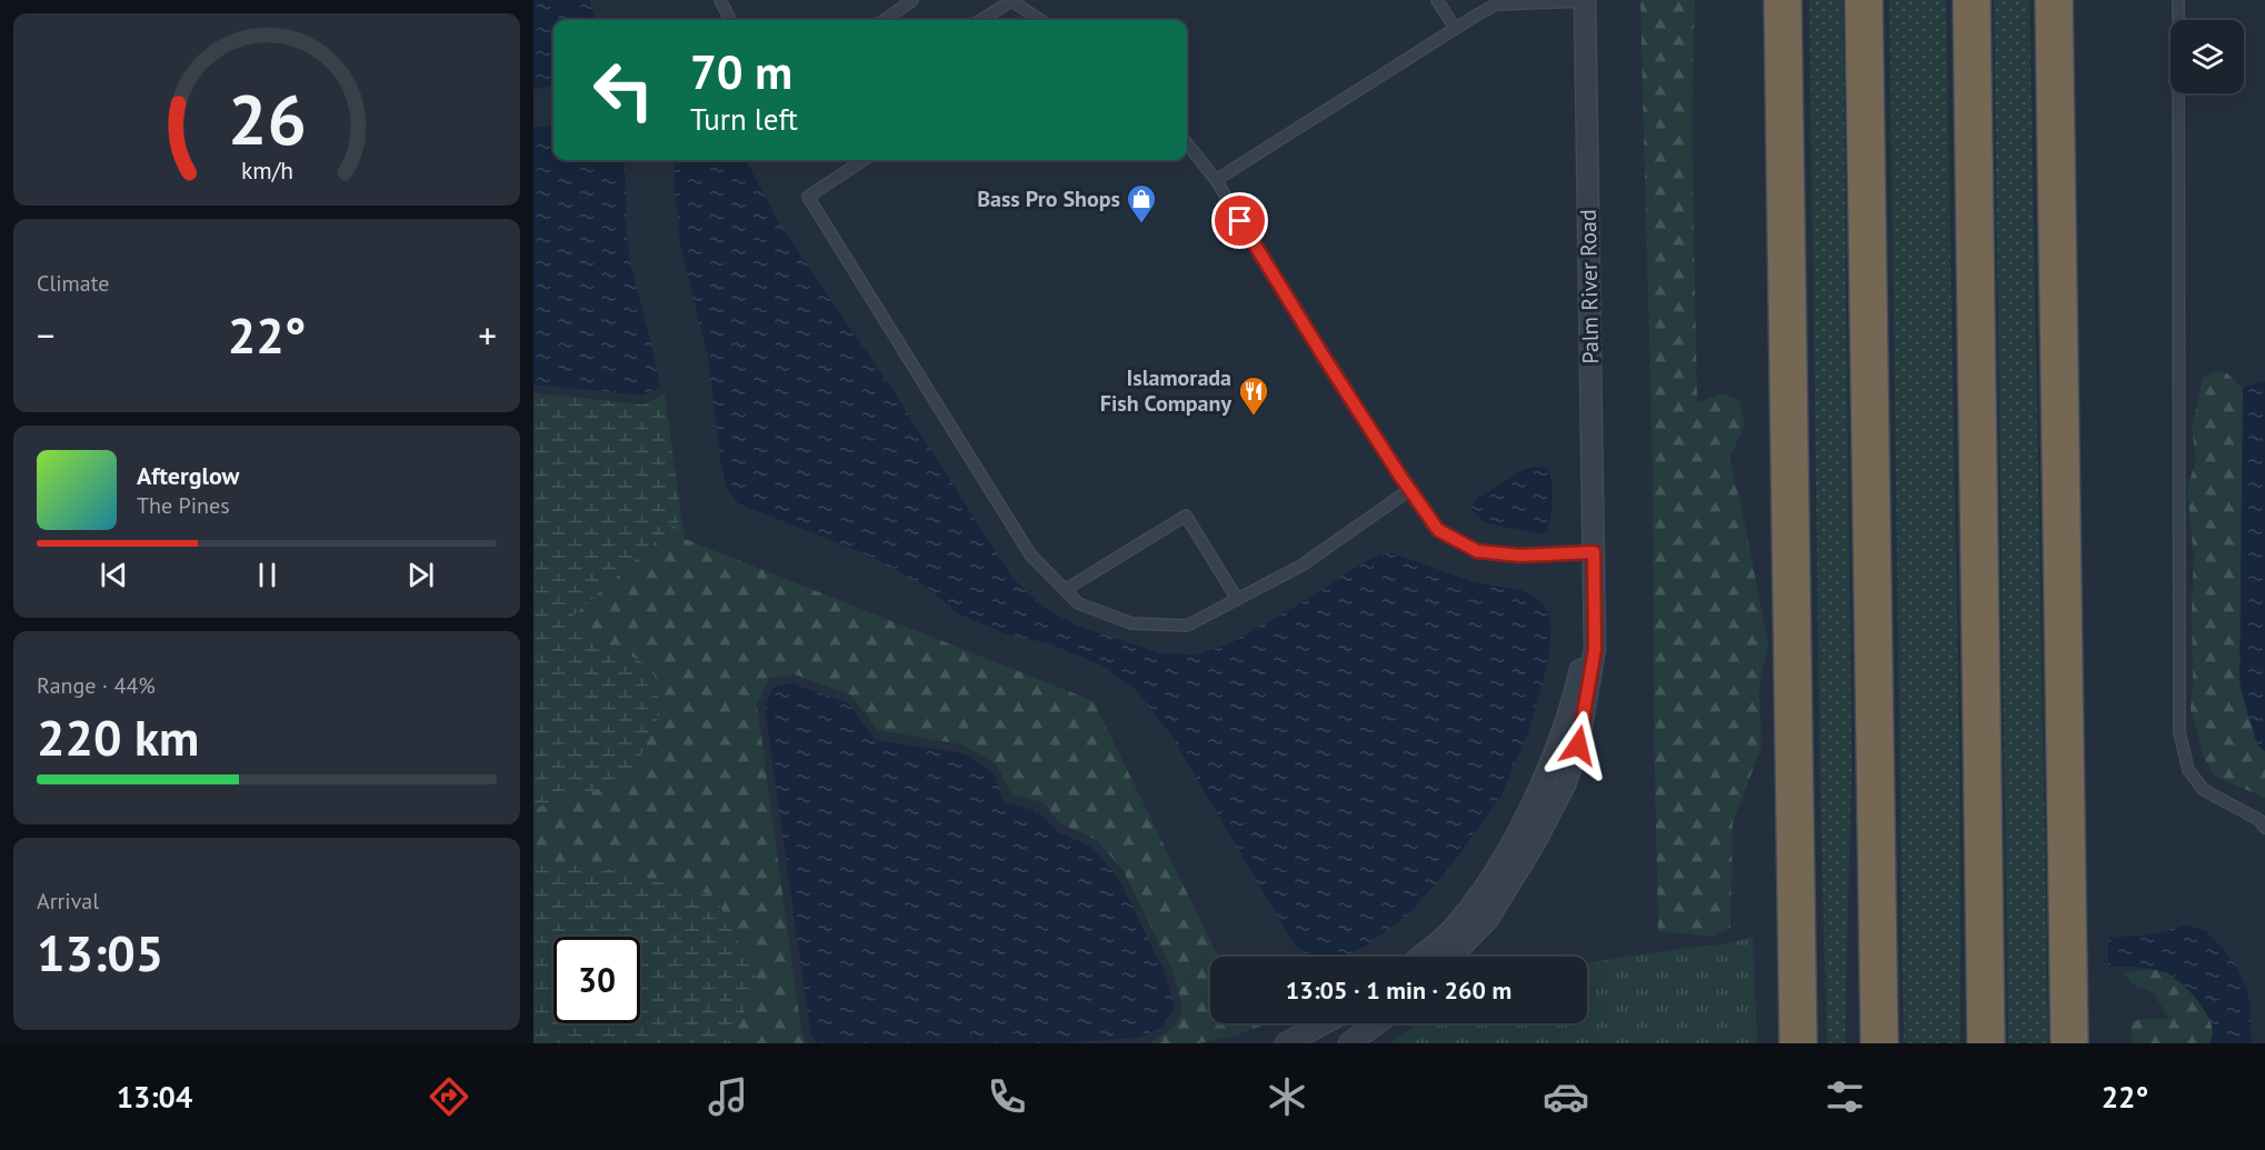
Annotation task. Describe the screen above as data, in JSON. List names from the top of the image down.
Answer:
{
  "streets": {
    "street": ["Palm River Road"]
  },
  "places": {
    "shop": ["Bass Pro Shops"],
    "restaurant": ["Islamorada Fish Company"]
  },
  "page": {
    "turn": ["70 m", "Turn left"],
    "tile": [
      "Climate",
      ["Range · 44%", "220 km"],
      ["Arrival", "13:05"]
    ],
    "heat": ["−", "22°", "+"],
    "song": ["Afterglow", "The Pines"],
    "limit": "30",
    "trip": "13:05 · 1 min · 260 m",
    "tabs": ["13:04", "22°"],
    "gauge": ["26", "km/h"]
  }
}
